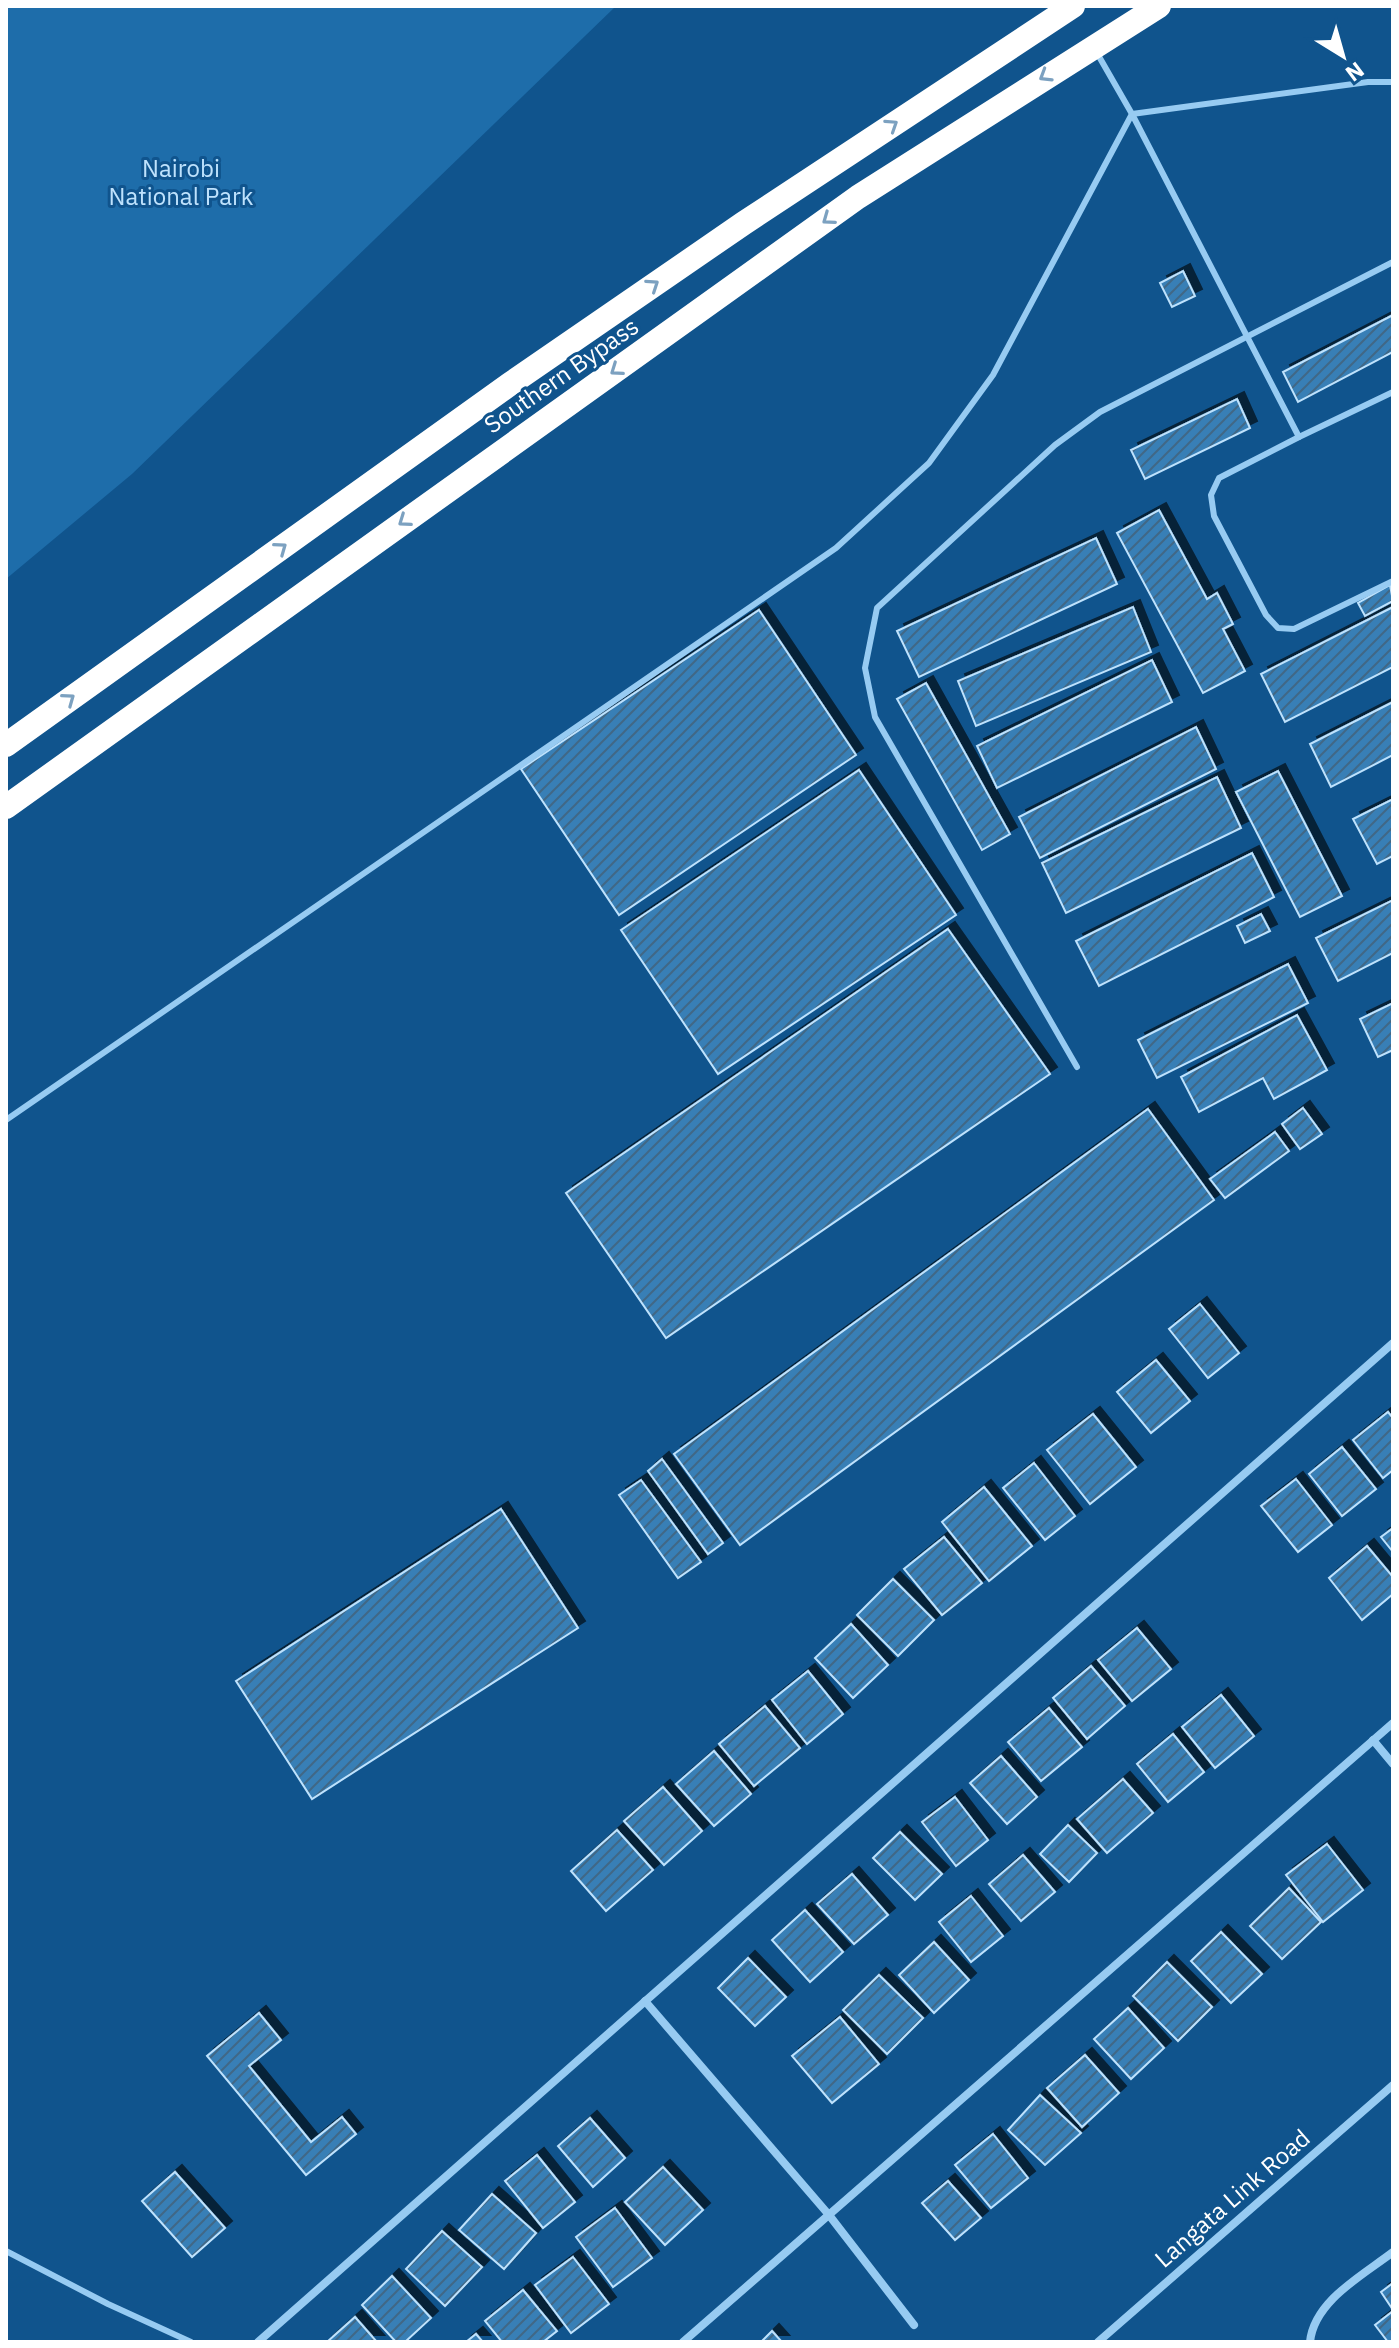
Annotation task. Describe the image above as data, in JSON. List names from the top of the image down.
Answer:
{
  "streets": {
    "highway": ["Southern Bypass"],
    "street": ["Langata Link Road"]
  },
  "parks": ["Nairobi National Park"],
  "north": "bottom right"
}
